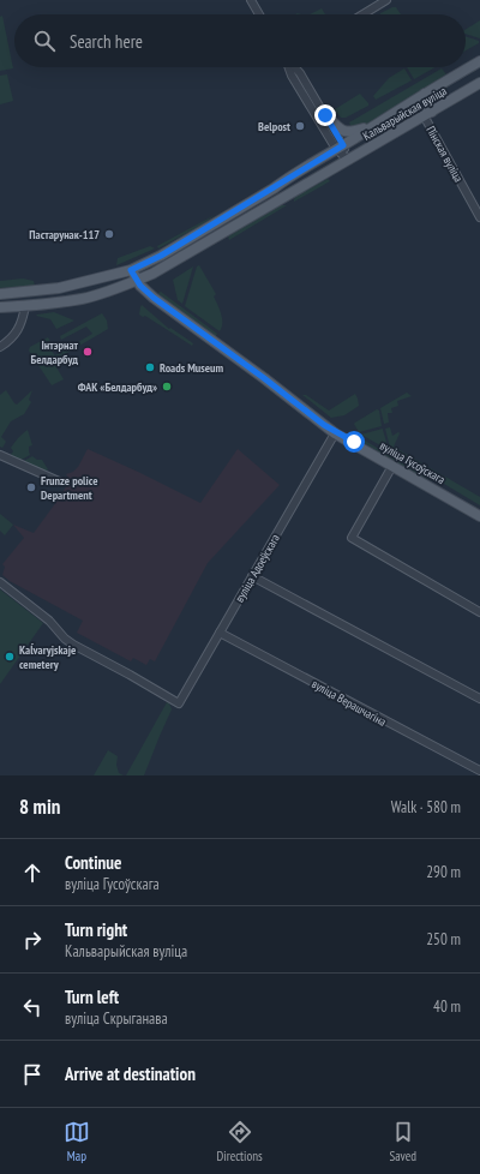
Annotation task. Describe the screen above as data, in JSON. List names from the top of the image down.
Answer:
{
  "streets": {
    "main road": ["Кальварыйская вуліца", "вуліца Гусоўскага"],
    "street": ["Пінская вуліца", "вуліца Адоеўскага", "вуліца Верашчагіна"]
  },
  "crossings": [
    ["Кальварыйская вуліца", "Пінская вуліца"],
    ["Кальварыйская вуліца", "вуліца Гусоўскага"],
    ["вуліца Гусоўскага", "вуліца Адоеўскага"],
    ["вуліца Адоеўскага", "вуліца Верашчагіна"]
  ],
  "places": [
    "Belpost",
    "Пастарунак-117",
    "Інтэрнат Белдарбуд",
    "Roads Museum",
    "ФАК «Белдарбуд»",
    "Frunze police Department",
    "Kaĺvaryjskaje cemetery"
  ],
  "page": {
    "search": "Search here",
    "heading": ["8 min", "Walk · 580 m"],
    "list": [
      ["Continue", "вуліца Гусоўскага", "290 m"],
      ["Turn right", "Кальварыйская вуліца", "250 m"],
      ["Turn left", "вуліца Скрыганава", "40 m"],
      "Arrive at destination"
    ],
    "nav": ["Map", "Directions", "Saved"]
  }
}
